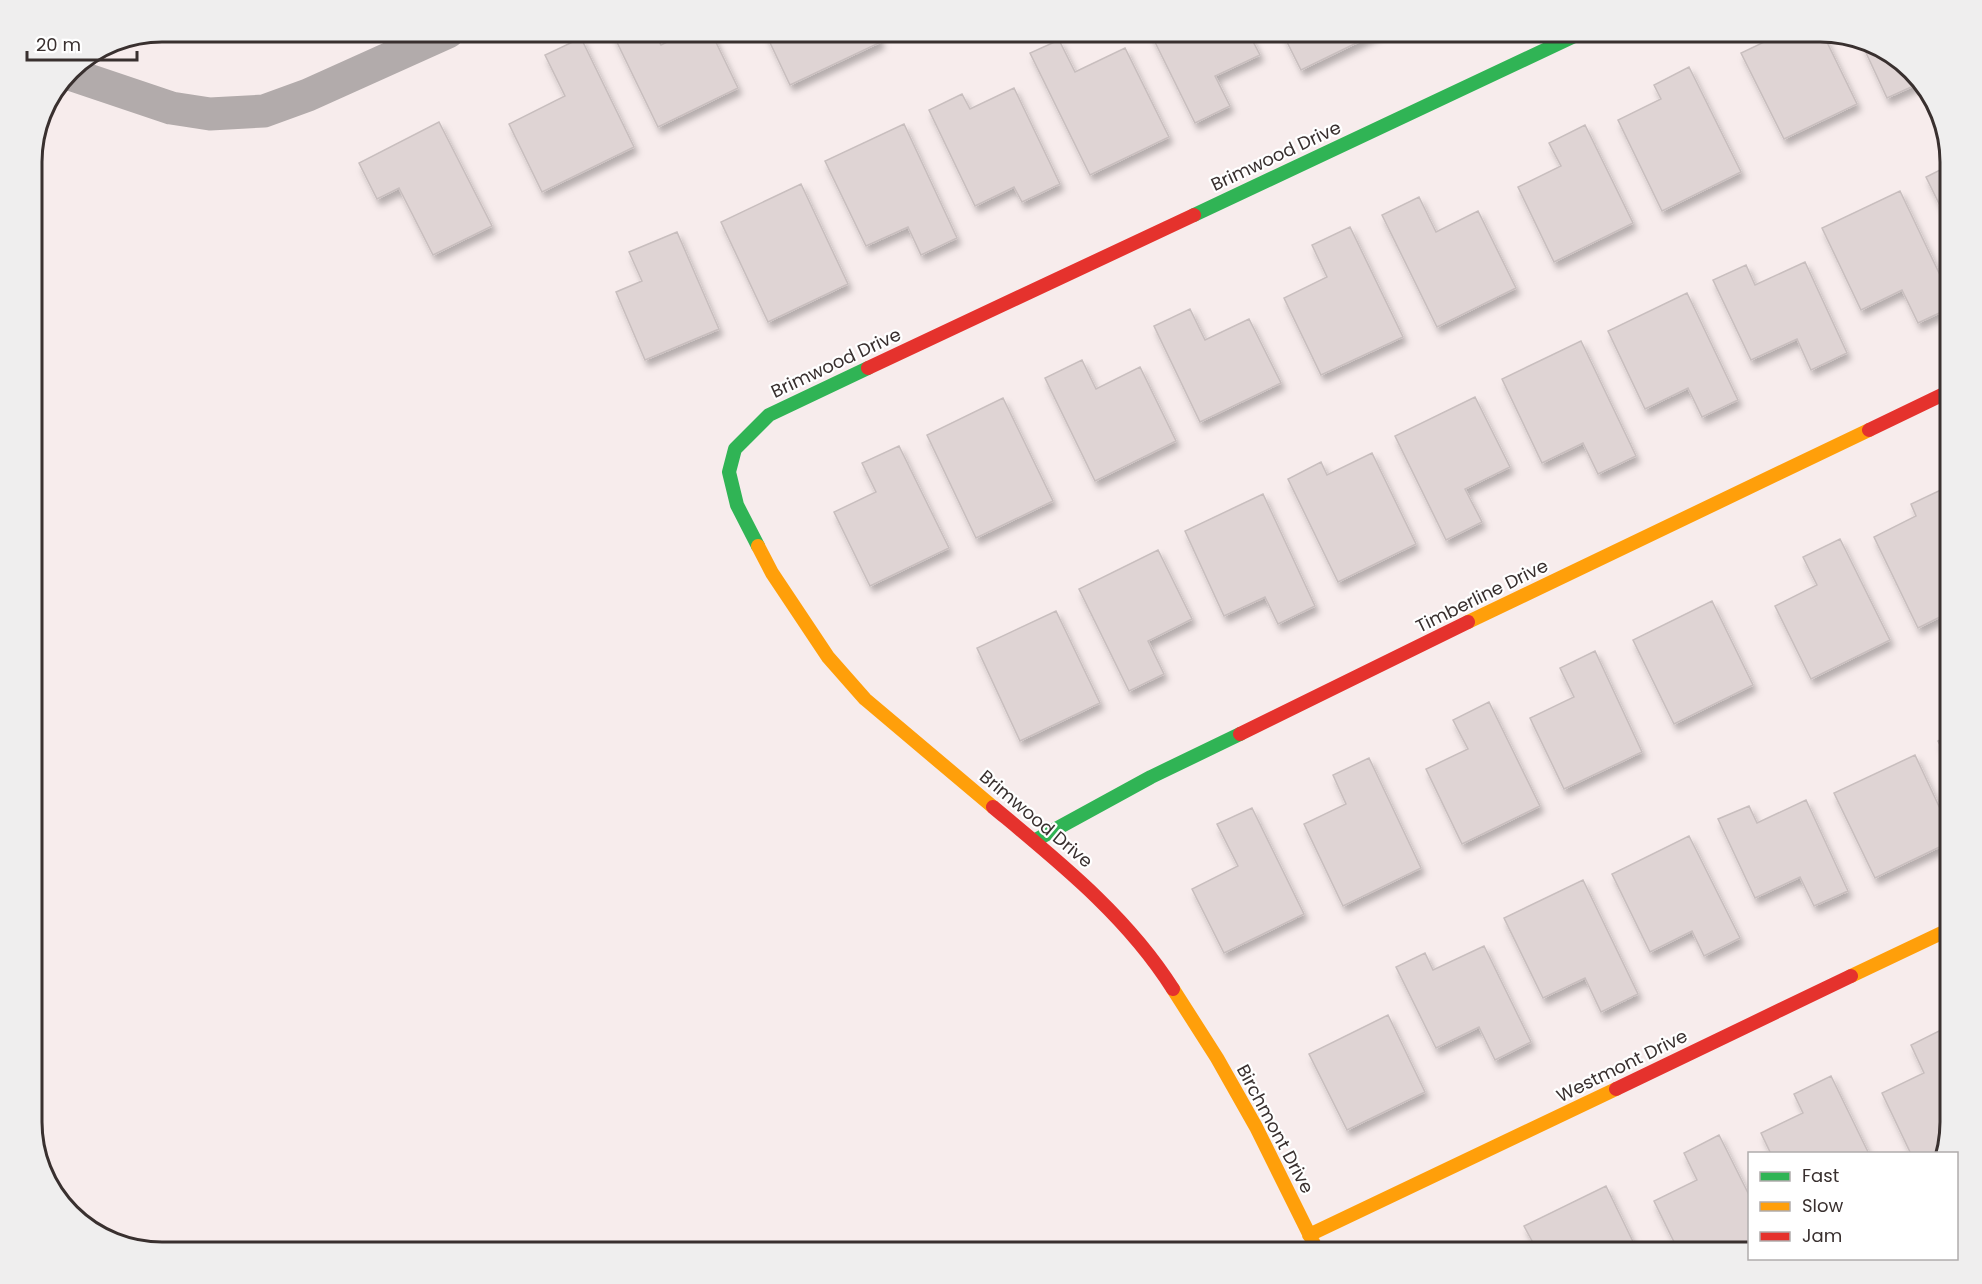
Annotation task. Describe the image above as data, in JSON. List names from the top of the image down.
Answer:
{
  "streets": {
    "street": [
      "Brimwood Drive",
      "Timberline Drive",
      "Westmont Drive",
      "Birchmont Drive"
    ]
  },
  "crossings": [
    ["Brimwood Drive", "Timberline Drive"],
    ["Brimwood Drive", "Birchmont Drive"],
    ["Westmont Drive", "Birchmont Drive"]
  ],
  "legend": ["Fast", "Slow", "Jam"],
  "scale_bar": "20 m"
}
